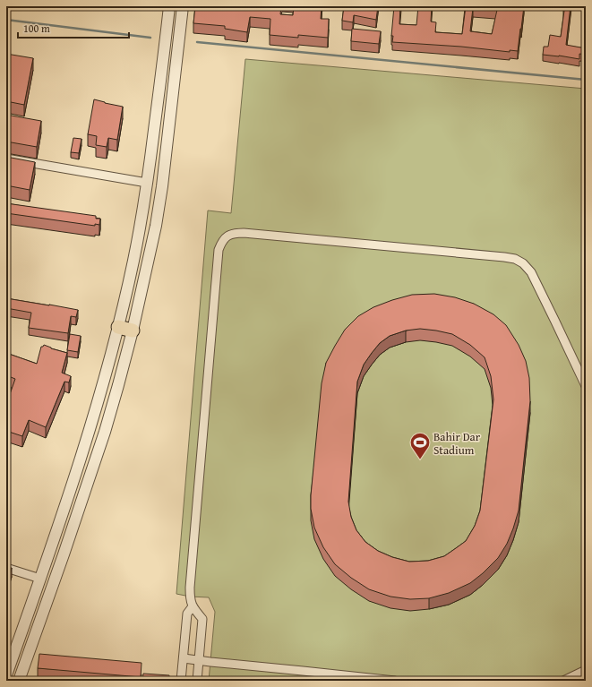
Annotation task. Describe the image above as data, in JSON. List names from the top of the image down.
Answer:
{
  "places": {
    "sports": ["Bahir Dar Stadium"]
  },
  "scale_bar": "100 m"
}
